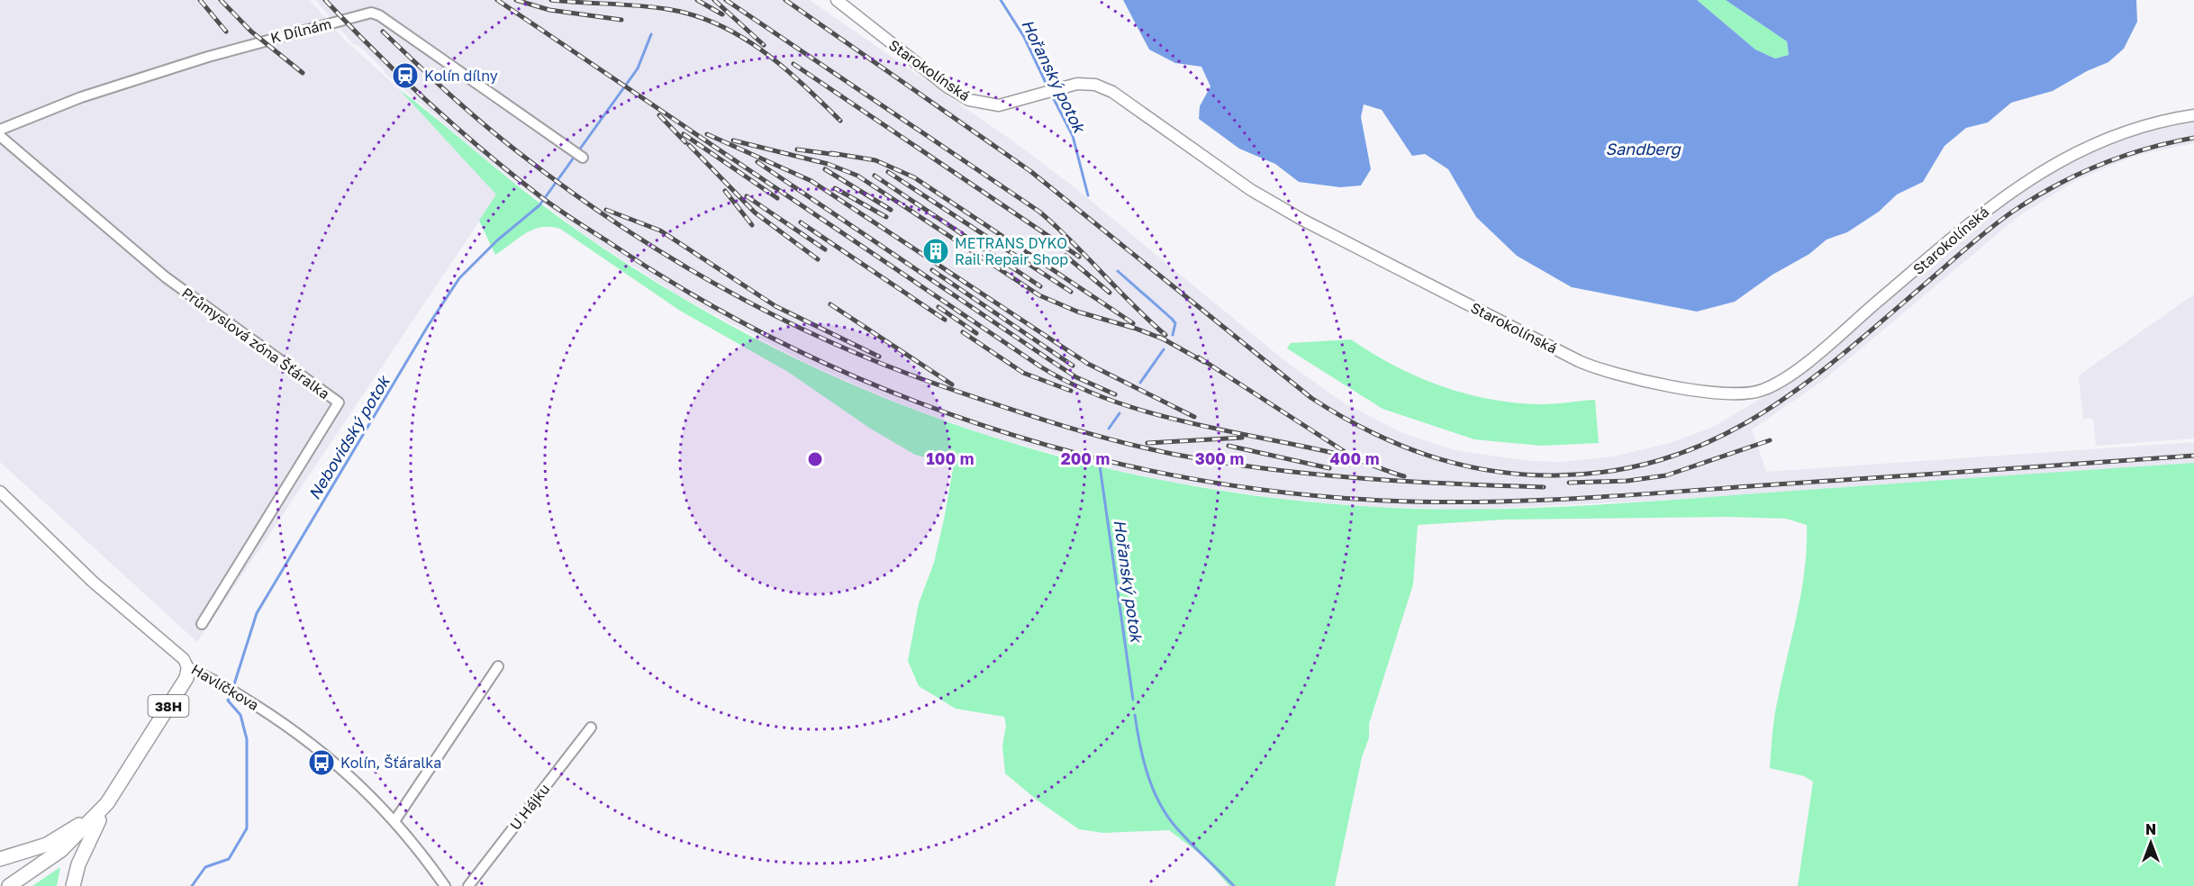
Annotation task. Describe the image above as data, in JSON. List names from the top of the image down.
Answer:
{
  "streets": {
    "main road": ["38H"],
    "street": [
      "K Dílnám",
      "Starokolínská",
      "Průmyslová zóna Šťáralka",
      "Havlíčkova",
      "U Hájku"
    ]
  },
  "crossings": [
    ["Havlíčkova", "38H"]
  ],
  "water": ["Hořanský potok", "Sandberg", "Nebovidský potok"],
  "places": {
    "station": ["Kolín dílny"],
    "building": ["METRANS DYKO Rail Repair Shop"],
    "bus stop": ["Kolín, Šťáralka"]
  },
  "north": "top",
  "rings": [
    "100 m",
    "200 m",
    "300 m",
    "400 m"
  ]
}
